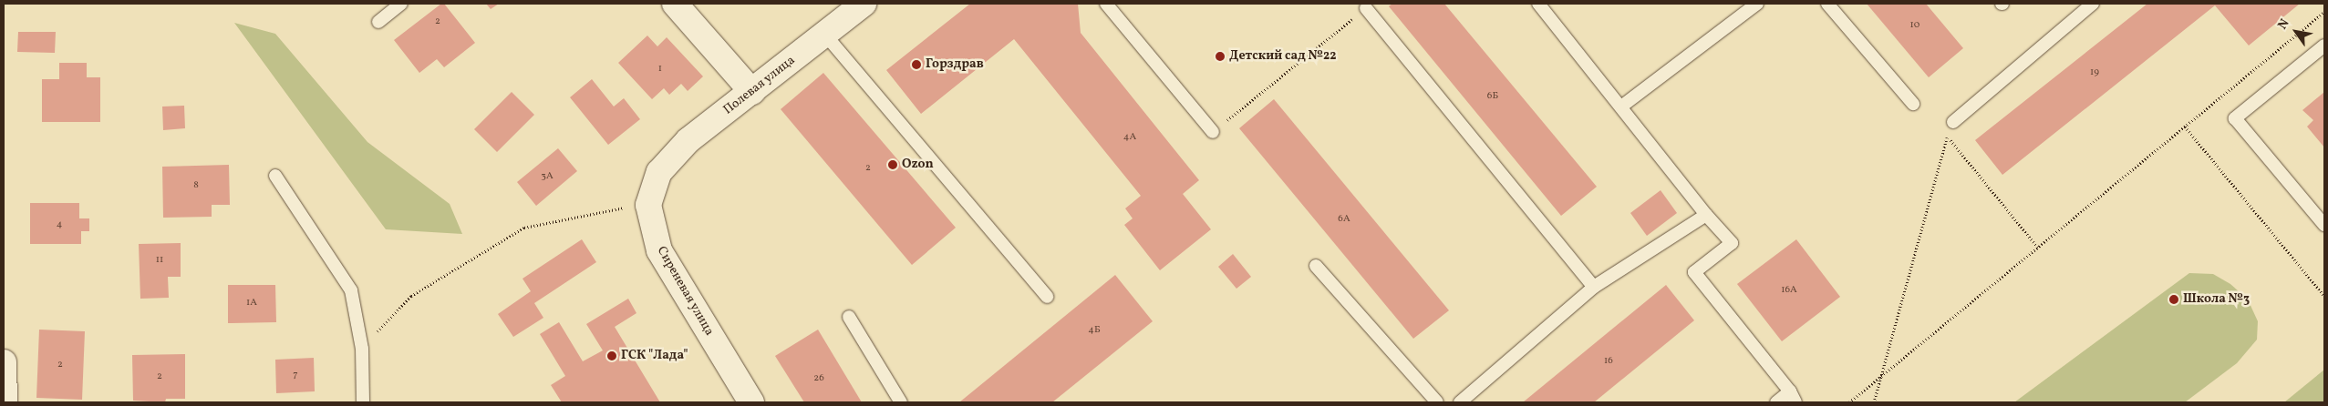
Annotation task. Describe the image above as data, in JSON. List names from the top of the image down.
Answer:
{
  "streets": {
    "street": ["Полевая улица", "Сиреневая улица"]
  },
  "crossings": [
    ["Полевая улица", "Сиреневая улица"]
  ],
  "places": [
    "Детский сад №22",
    "Горздрав",
    "Ozon",
    "Школа №3",
    "ГСК \"Лада\""
  ],
  "house_numbers": [
    "2",
    "10",
    "1",
    "19",
    "6Б",
    "4А",
    "2",
    "3А",
    "8",
    "6А",
    "4",
    "11",
    "16А",
    "1А",
    "4Б",
    "16",
    "2",
    "7",
    "2",
    "26"
  ],
  "north": "top left"
}
